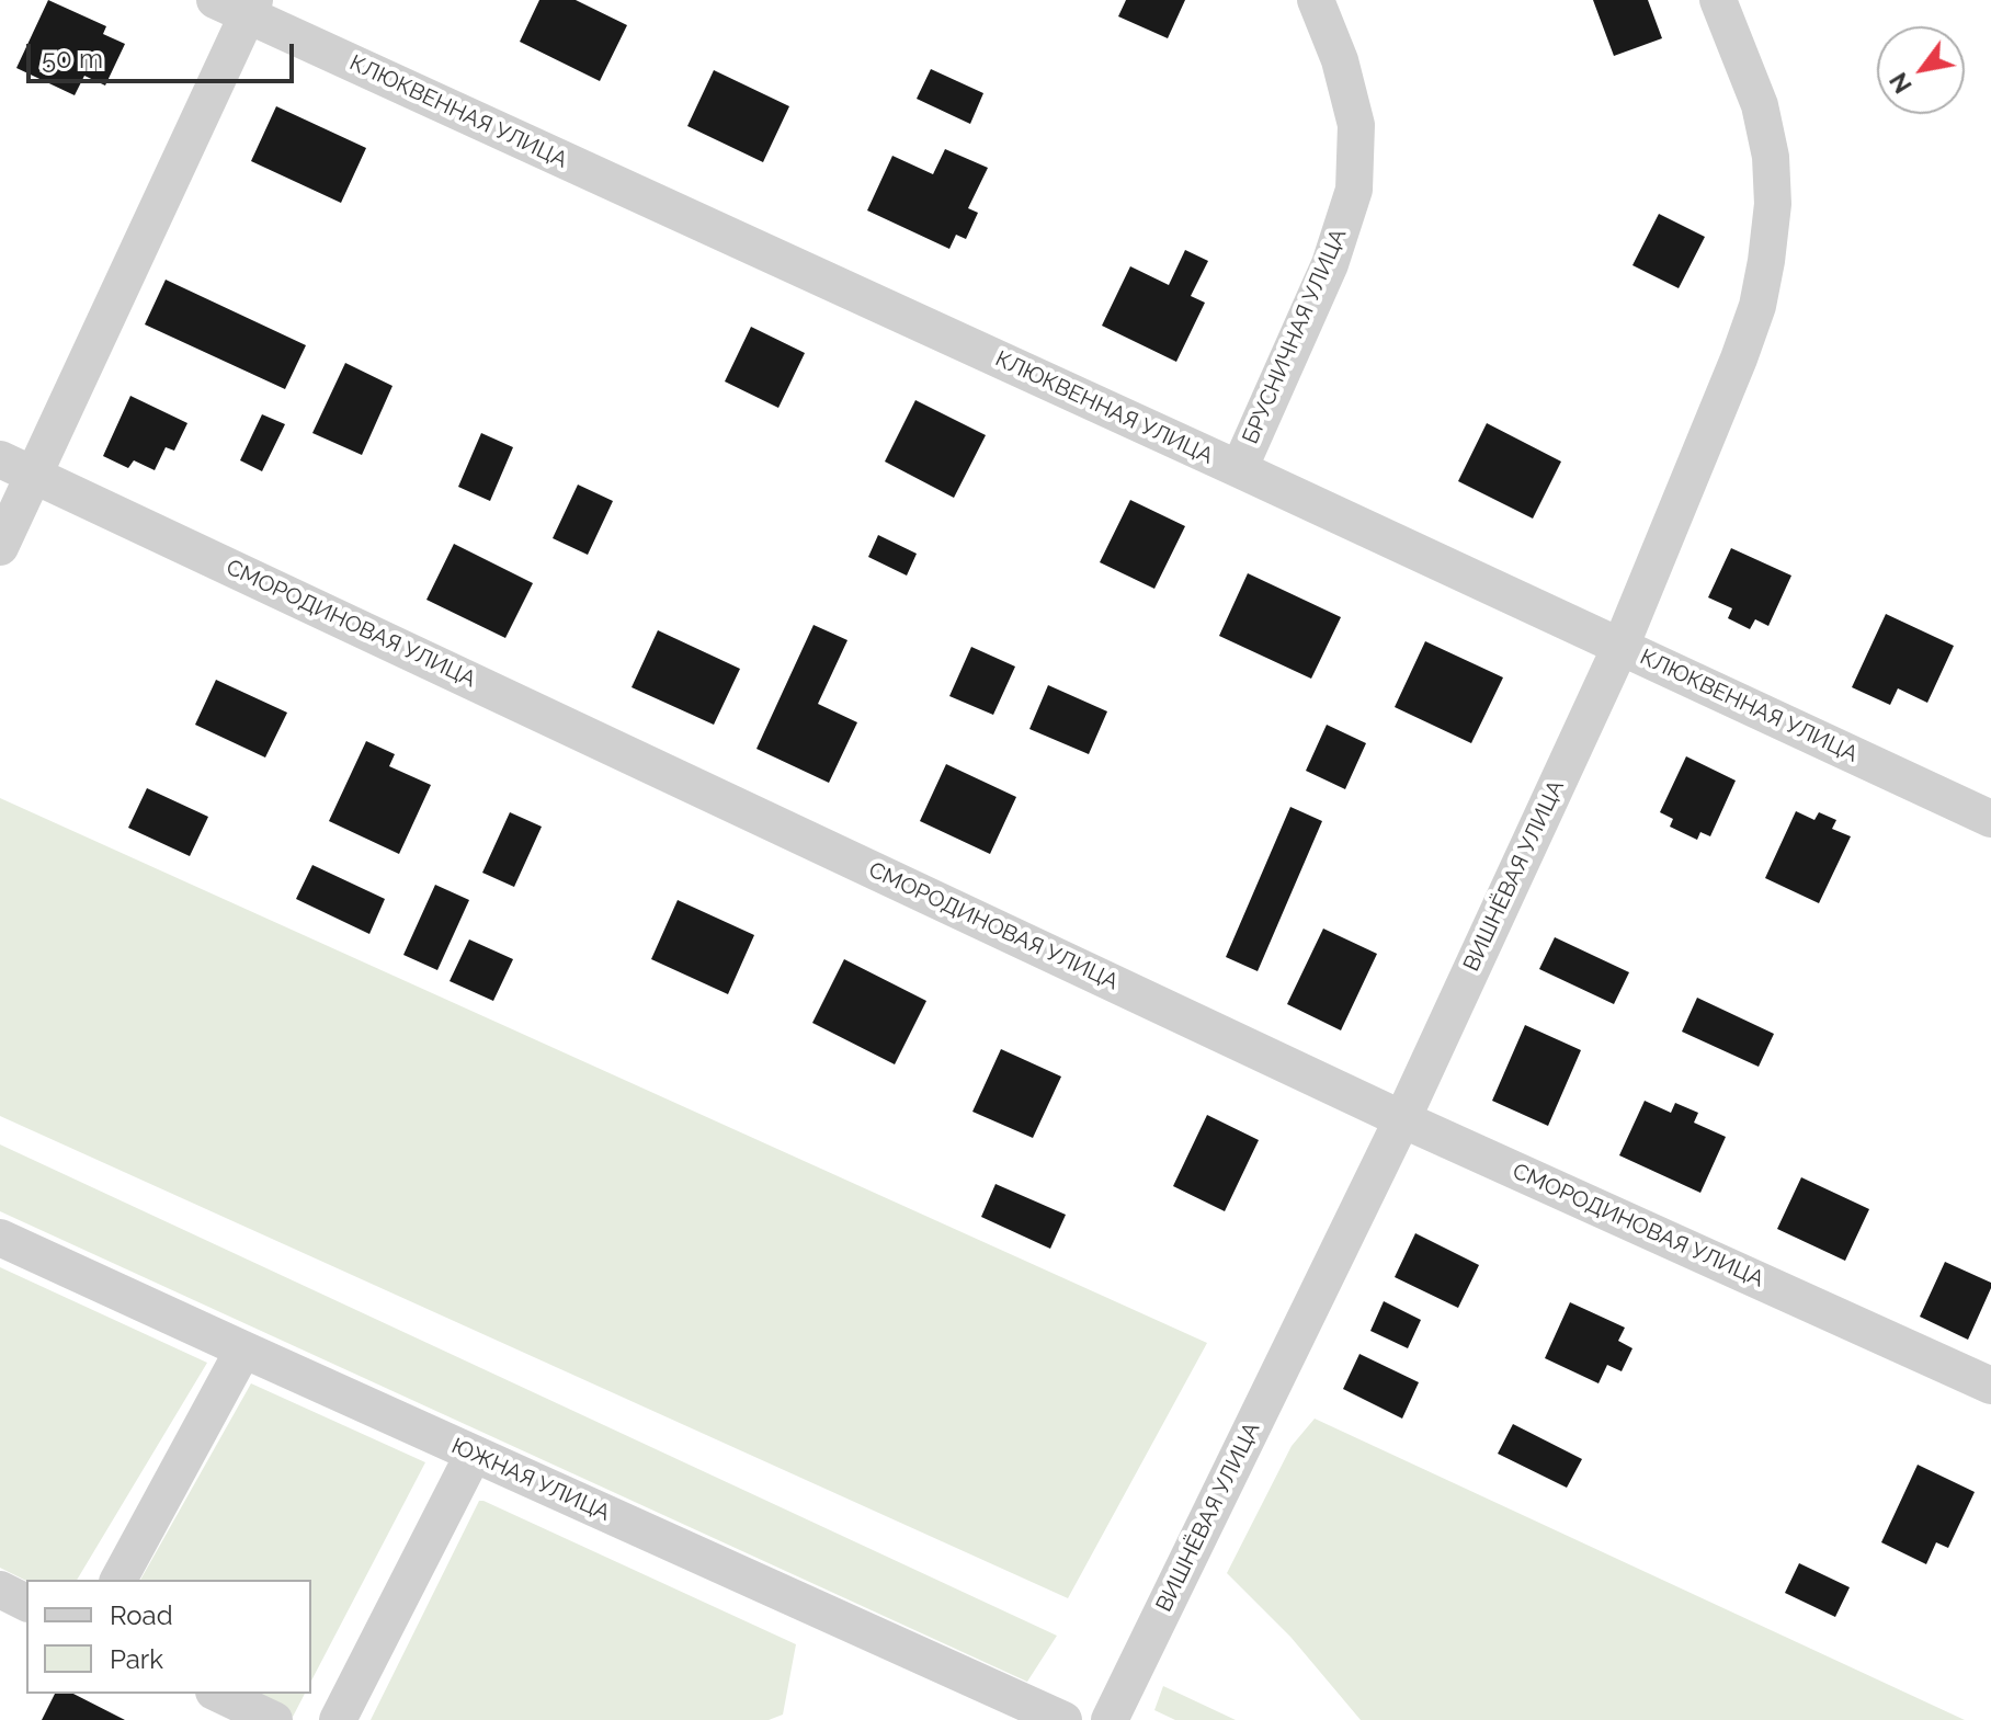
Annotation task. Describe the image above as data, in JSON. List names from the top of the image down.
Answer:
{
  "streets": {
    "street": [
      "КЛЮКВЕННАЯ УЛИЦА",
      "БРУСНИЧНАЯ УЛИЦА",
      "СМОРОДИНОВАЯ УЛИЦА",
      "ВИШНЁВАЯ УЛИЦА",
      "ЮЖНАЯ УЛИЦА"
    ]
  },
  "crossings": [
    ["КЛЮКВЕННАЯ УЛИЦА", "БРУСНИЧНАЯ УЛИЦА"],
    ["КЛЮКВЕННАЯ УЛИЦА", "ВИШНЁВАЯ УЛИЦА"],
    ["СМОРОДИНОВАЯ УЛИЦА", "ВИШНЁВАЯ УЛИЦА"]
  ],
  "legend": ["Road", "Park"],
  "scale_bar": "50 m",
  "north": "bottom left"
}
